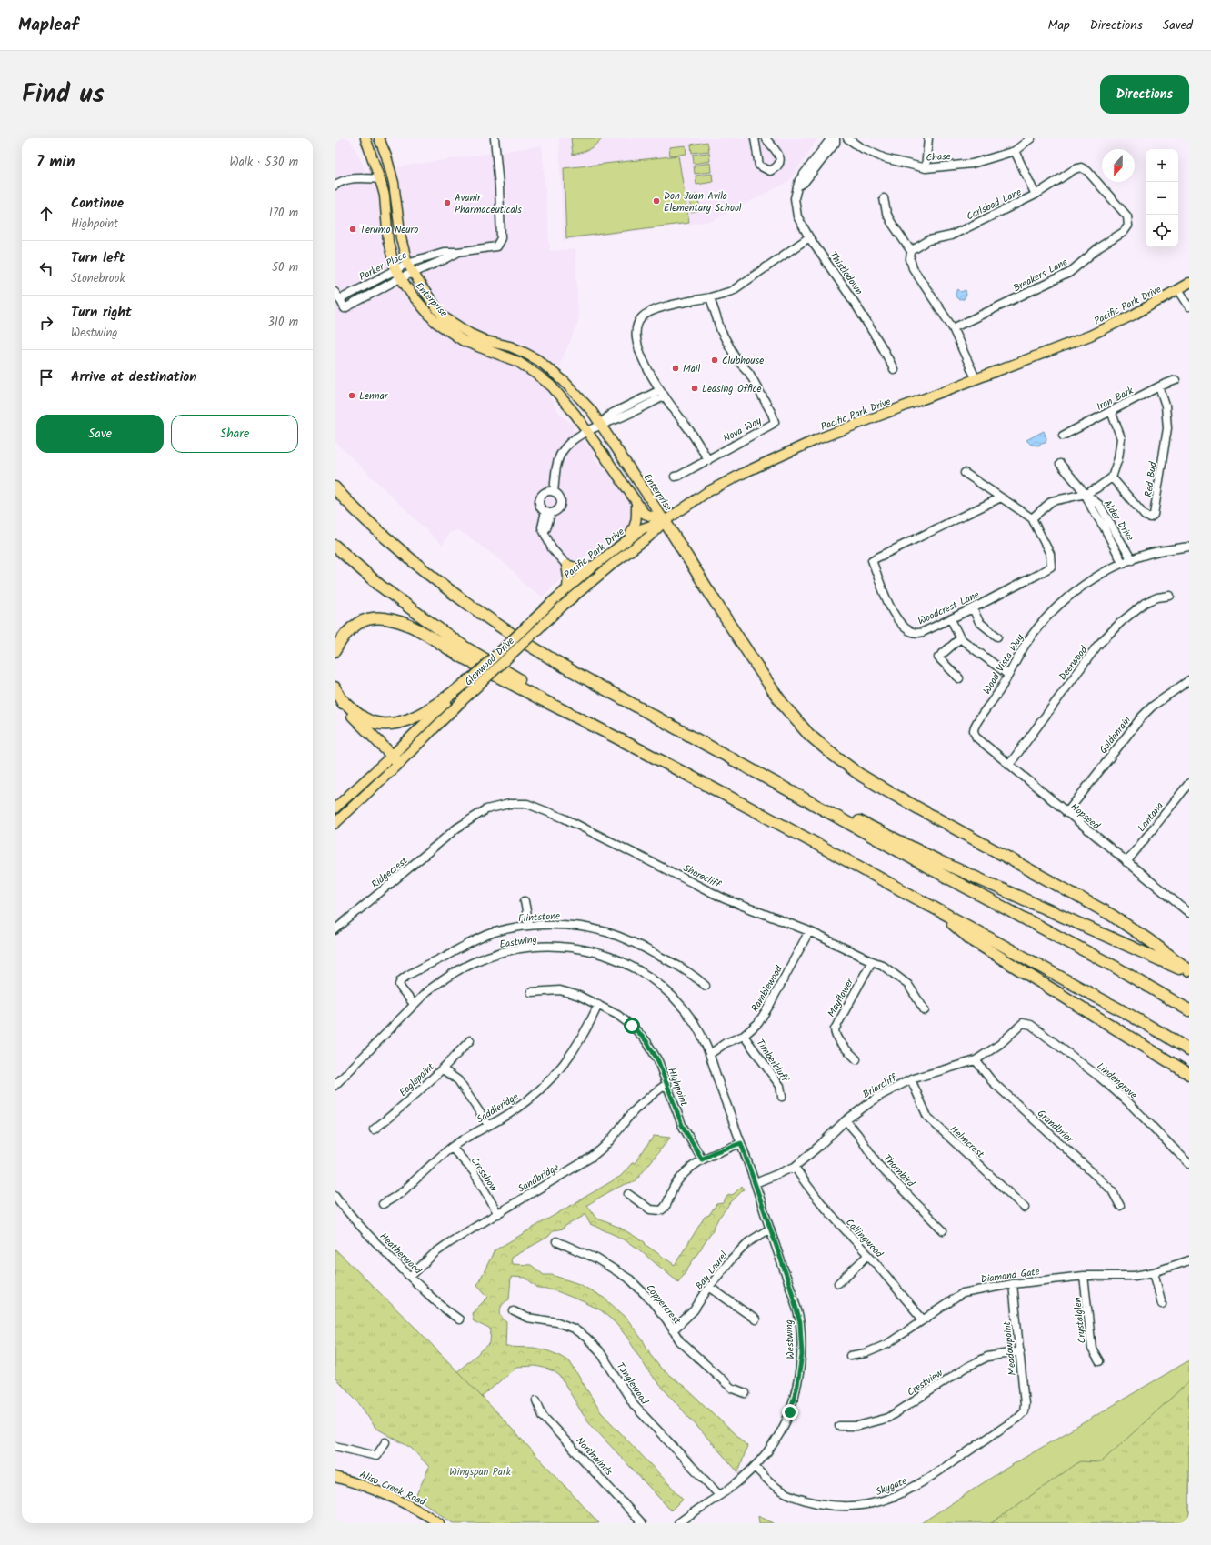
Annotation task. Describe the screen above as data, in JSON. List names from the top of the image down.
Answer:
{
  "streets": {
    "main road": [
      "Enterprise",
      "Pacific Park Drive",
      "Glenwood Drive",
      "Aliso Creek Road"
    ],
    "street": [
      "Chase",
      "Carlsbad Lane",
      "Parker Place",
      "Thistledown",
      "Breakers Lane",
      "Iron Bark",
      "Nova Way",
      "Red Bud",
      "Alder Drive",
      "Woodcrest Lane",
      "Deerwood",
      "Wood Vista Way",
      "Goldenrain",
      "Hopseed",
      "Lantana",
      "Ridgecrest",
      "Shorecliff",
      "Flintstone",
      "Eastwing",
      "Ramblewood",
      "Mayflower",
      "Timberbluff",
      "Eaglepoint",
      "Lindengrove",
      "Briarcliff",
      "Highpoint",
      "Saddleridge",
      "Grandbriar",
      "Helmcrest",
      "Thornbird",
      "Crossbow",
      "Sandbridge",
      "Collingwood",
      "Heatherwood",
      "Bay Laurel",
      "Diamond Gate",
      "Coppercrest",
      "Crystalglen",
      "Westwing",
      "Meadowpoint",
      "Crestview",
      "Tanglewood",
      "Northwinds",
      "Skygate"
    ]
  },
  "crossings": [
    ["Carlsbad Lane", "Breakers Lane"],
    ["Parker Place", "Enterprise"],
    ["Enterprise", "Pacific Park Drive"],
    ["Enterprise", "Glenwood Drive"],
    ["Pacific Park Drive", "Glenwood Drive"],
    ["Iron Bark", "Red Bud"],
    ["Alder Drive", "Wood Vista Way"],
    ["Deerwood", "Hopseed"],
    ["Wood Vista Way", "Hopseed"],
    ["Goldenrain", "Hopseed"],
    ["Hopseed", "Lantana"],
    ["Ridgecrest", "Shorecliff"],
    ["Shorecliff", "Ramblewood"],
    ["Shorecliff", "Mayflower"],
    ["Flintstone", "Eastwing"],
    ["Eastwing", "Ramblewood"],
    ["Eastwing", "Westwing"],
    ["Ramblewood", "Timberbluff"],
    ["Ramblewood", "Westwing"],
    ["Lindengrove", "Briarcliff"],
    ["Briarcliff", "Grandbriar"],
    ["Briarcliff", "Helmcrest"],
    ["Briarcliff", "Thornbird"],
    ["Briarcliff", "Collingwood"],
    ["Briarcliff", "Westwing"],
    ["Highpoint", "Saddleridge"],
    ["Highpoint", "Sandbridge"],
    ["Saddleridge", "Crossbow"],
    ["Crossbow", "Sandbridge"],
    ["Sandbridge", "Heatherwood"],
    ["Collingwood", "Diamond Gate"],
    ["Bay Laurel", "Coppercrest"],
    ["Bay Laurel", "Westwing"],
    ["Diamond Gate", "Crystalglen"],
    ["Diamond Gate", "Meadowpoint"],
    ["Westwing", "Tanglewood"],
    ["Westwing", "Skygate"],
    ["Meadowpoint", "Crestview"],
    ["Meadowpoint", "Skygate"]
  ],
  "parks": ["Wingspan Park"],
  "places": [
    "Don Juan Avila Elementary School",
    "Avanir Pharmaceuticals",
    "Terumo Neuro",
    "Clubhouse",
    "Mail",
    "Leasing Office",
    "Lennar"
  ],
  "north": "bottom",
  "page": {
    "header": "Mapleaf",
    "nav": ["Map", "Directions", "Saved"],
    "title": "Find us",
    "buttons": [
      "Directions",
      ["Save", "Share"]
    ],
    "heading": ["7 min", "Walk · 530 m"],
    "map_buttons": ["+", "−"],
    "list": [
      ["Continue", "Highpoint", "170 m"],
      ["Turn left", "Stonebrook", "50 m"],
      ["Turn right", "Westwing", "310 m"],
      "Arrive at destination"
    ]
  }
}
